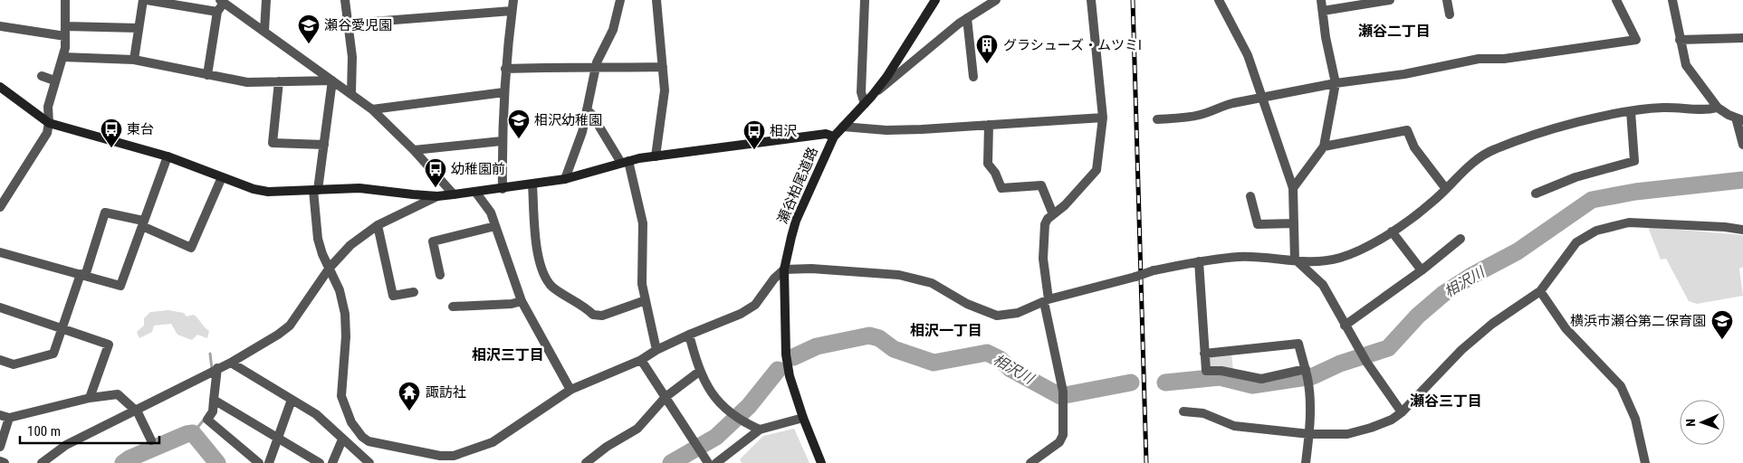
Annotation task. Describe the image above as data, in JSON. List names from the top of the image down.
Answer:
{
  "streets": {
    "street": ["瀬谷柏尾道路"]
  },
  "districts": [
    "瀬谷二丁目",
    "相沢一丁目",
    "相沢三丁目",
    "瀬谷三丁目"
  ],
  "water": ["相沢川"],
  "places": {
    "school or university": ["瀬谷愛児園", "相沢幼稚園", "横浜市瀬谷第二保育園"],
    "building": ["グラシューズ・ムツミI"],
    "bus stop": ["東台", "相沢", "幼稚園前"],
    "temple": ["諏訪社"]
  },
  "scale_bar": "100 m",
  "north": "left"
}
